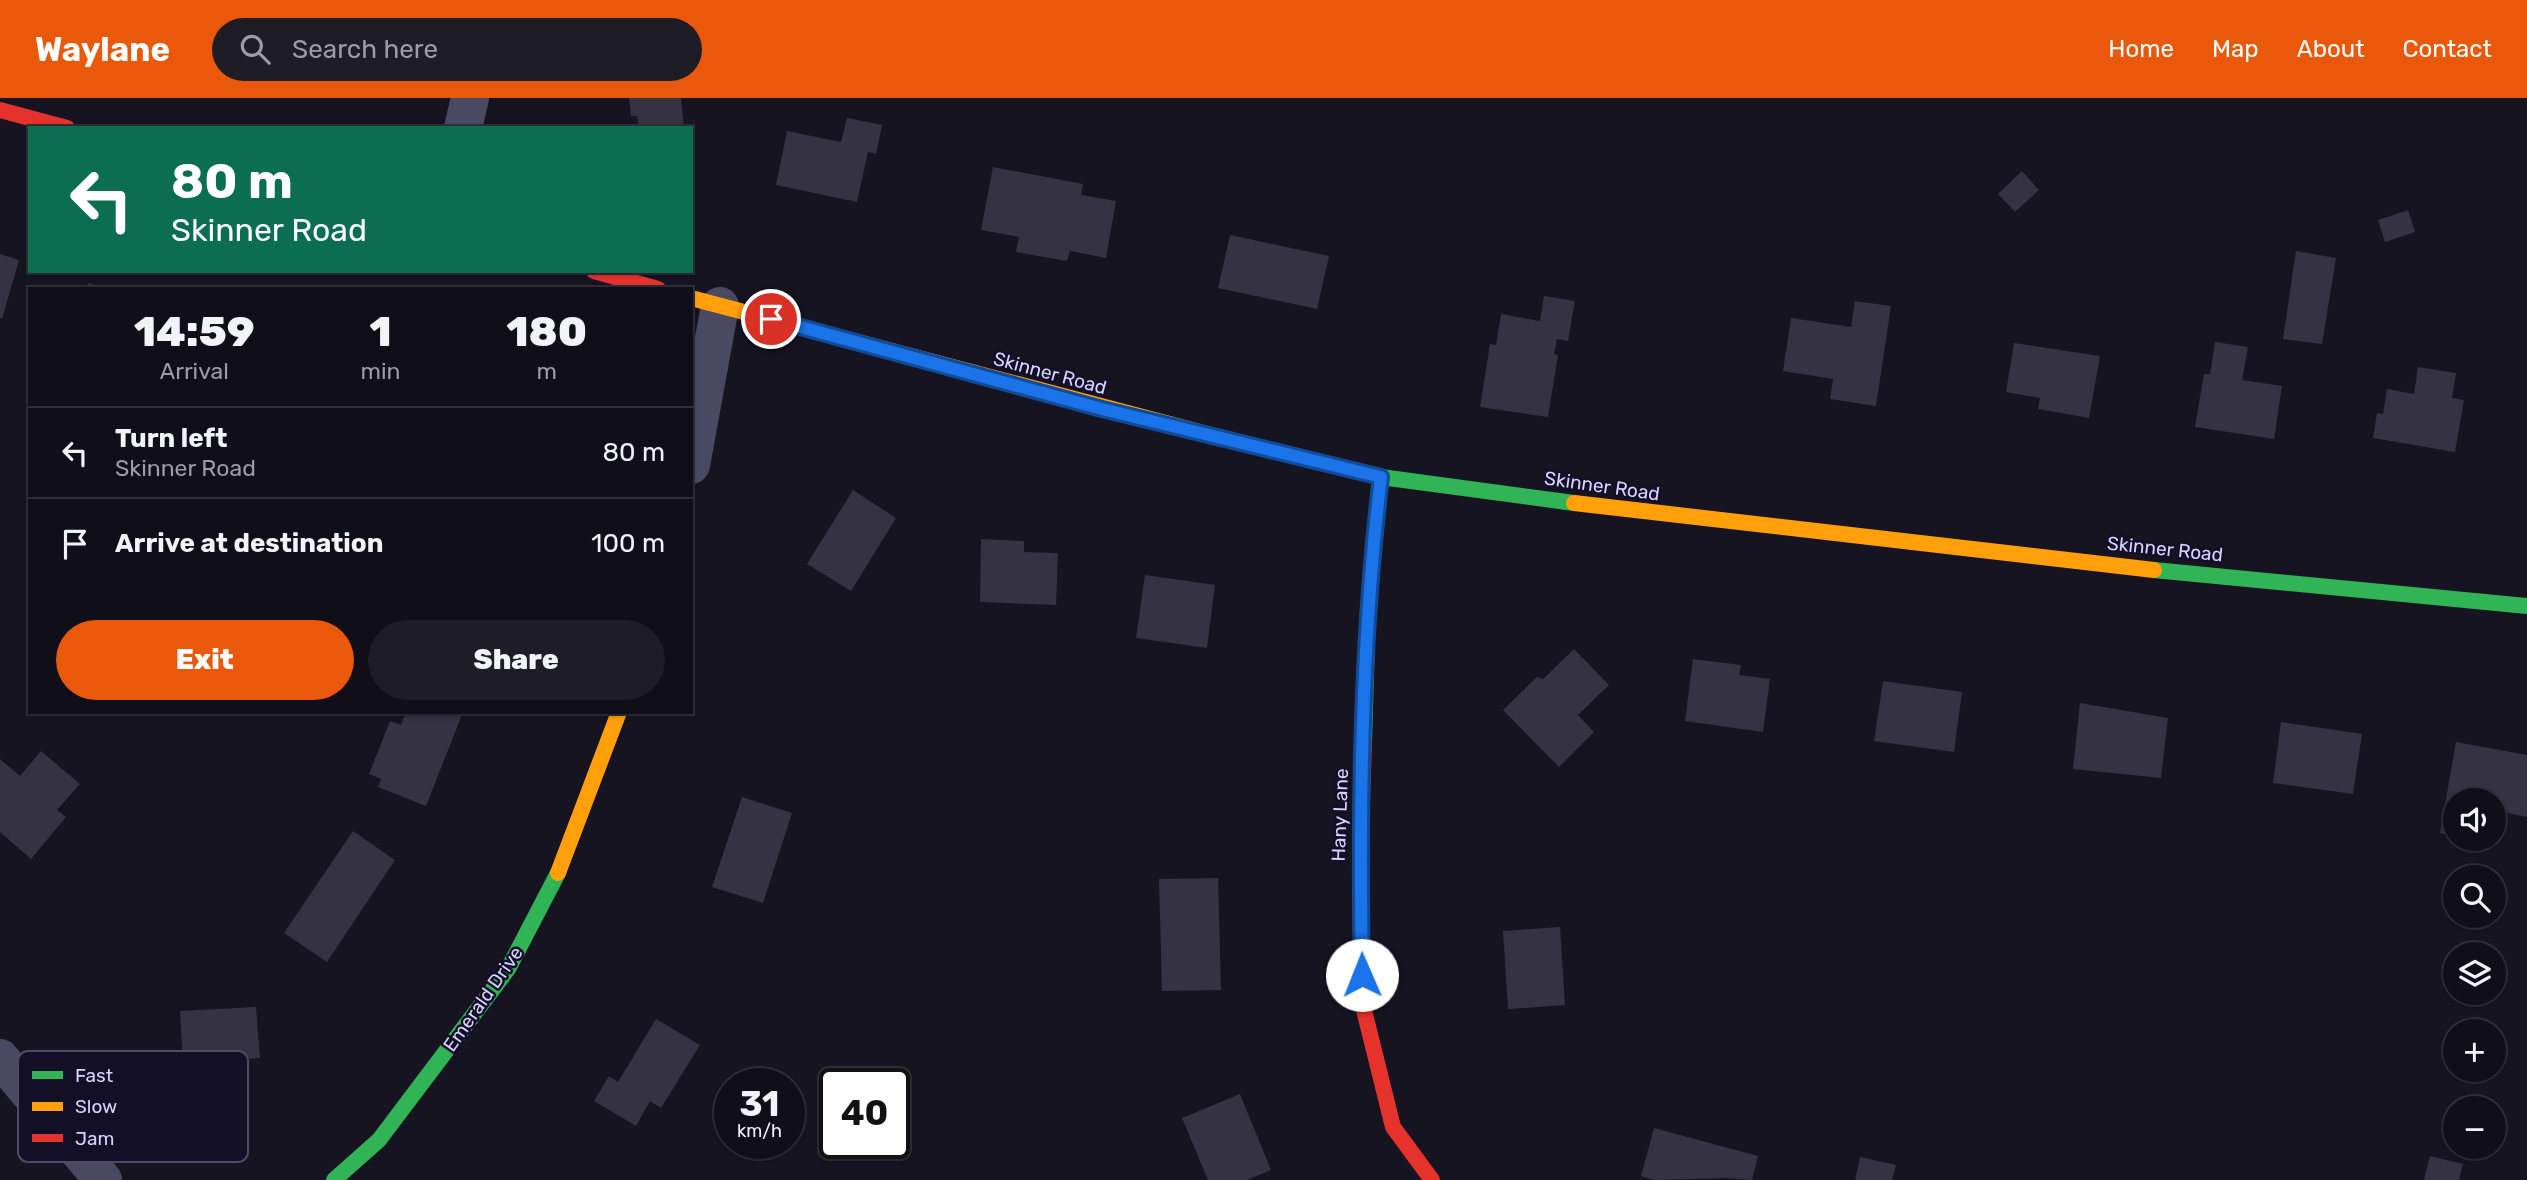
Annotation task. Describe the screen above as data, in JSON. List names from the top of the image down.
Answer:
{
  "streets": {
    "street": ["Skinner Road", "Hany Lane", "Emerald Drive"]
  },
  "crossings": [
    ["Skinner Road", "Hany Lane"]
  ],
  "legend": ["Fast", "Slow", "Jam"],
  "page": {
    "header": "Waylane",
    "search": "Search here",
    "nav": [
      "Home",
      "Map",
      "About",
      "Contact"
    ],
    "turn": ["80 m", "Skinner Road"],
    "eta": [
      "14:59",
      "Arrival",
      "1",
      "min",
      "180",
      "m"
    ],
    "list": [
      {
        "name": "Turn left",
        "note": "Skinner Road",
        "value": "80 m"
      },
      {
        "name": "Arrive at destination",
        "value": "100 m"
      }
    ],
    "buttons": ["Exit", "Share"],
    "map_buttons": ["+", "−"],
    "speed": "31 km/h",
    "limit": "40"
  }
}
